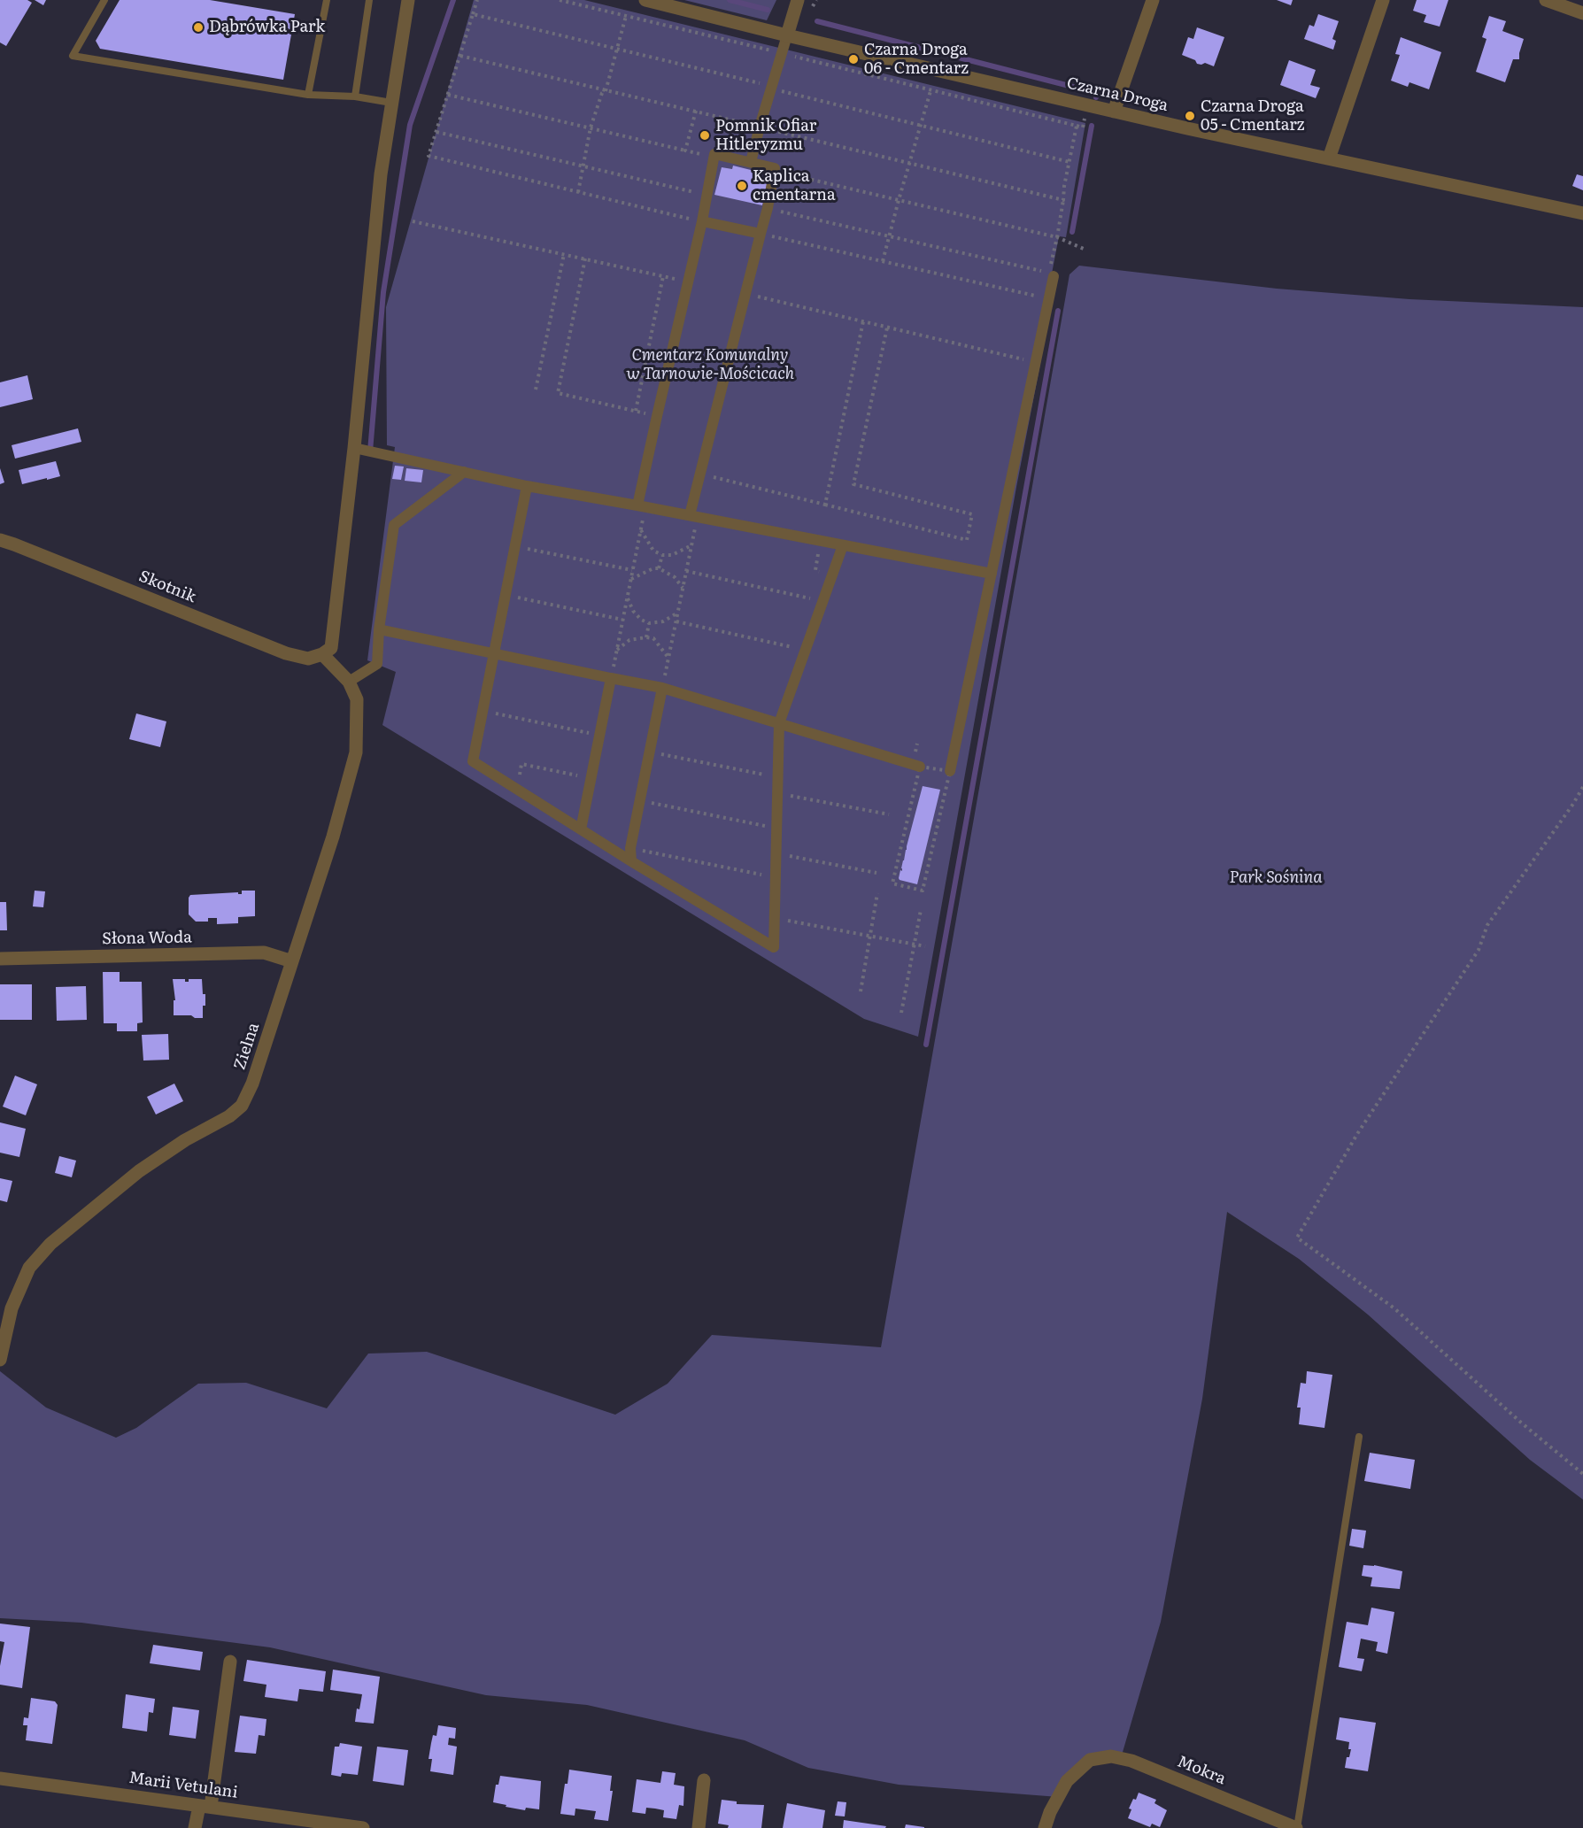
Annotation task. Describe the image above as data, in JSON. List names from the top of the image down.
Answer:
{
  "streets": {
    "street": [
      "Czarna Droga",
      "Skotnik",
      "Słona Woda",
      "Zielna",
      "Mokra",
      "Marii Vetulani"
    ]
  },
  "crossings": [
    ["Skotnik", "Zielna"],
    ["Słona Woda", "Zielna"]
  ],
  "parks": ["Cmentarz Komunalny w Tarnowie-Mościcach", "Park Sośnina"],
  "places": [
    "Dąbrówka Park",
    "Czarna Droga 06 - Cmentarz",
    "Czarna Droga 05 - Cmentarz",
    "Pomnik Ofiar Hitleryzmu",
    "Kaplica cmentarna"
  ]
}
